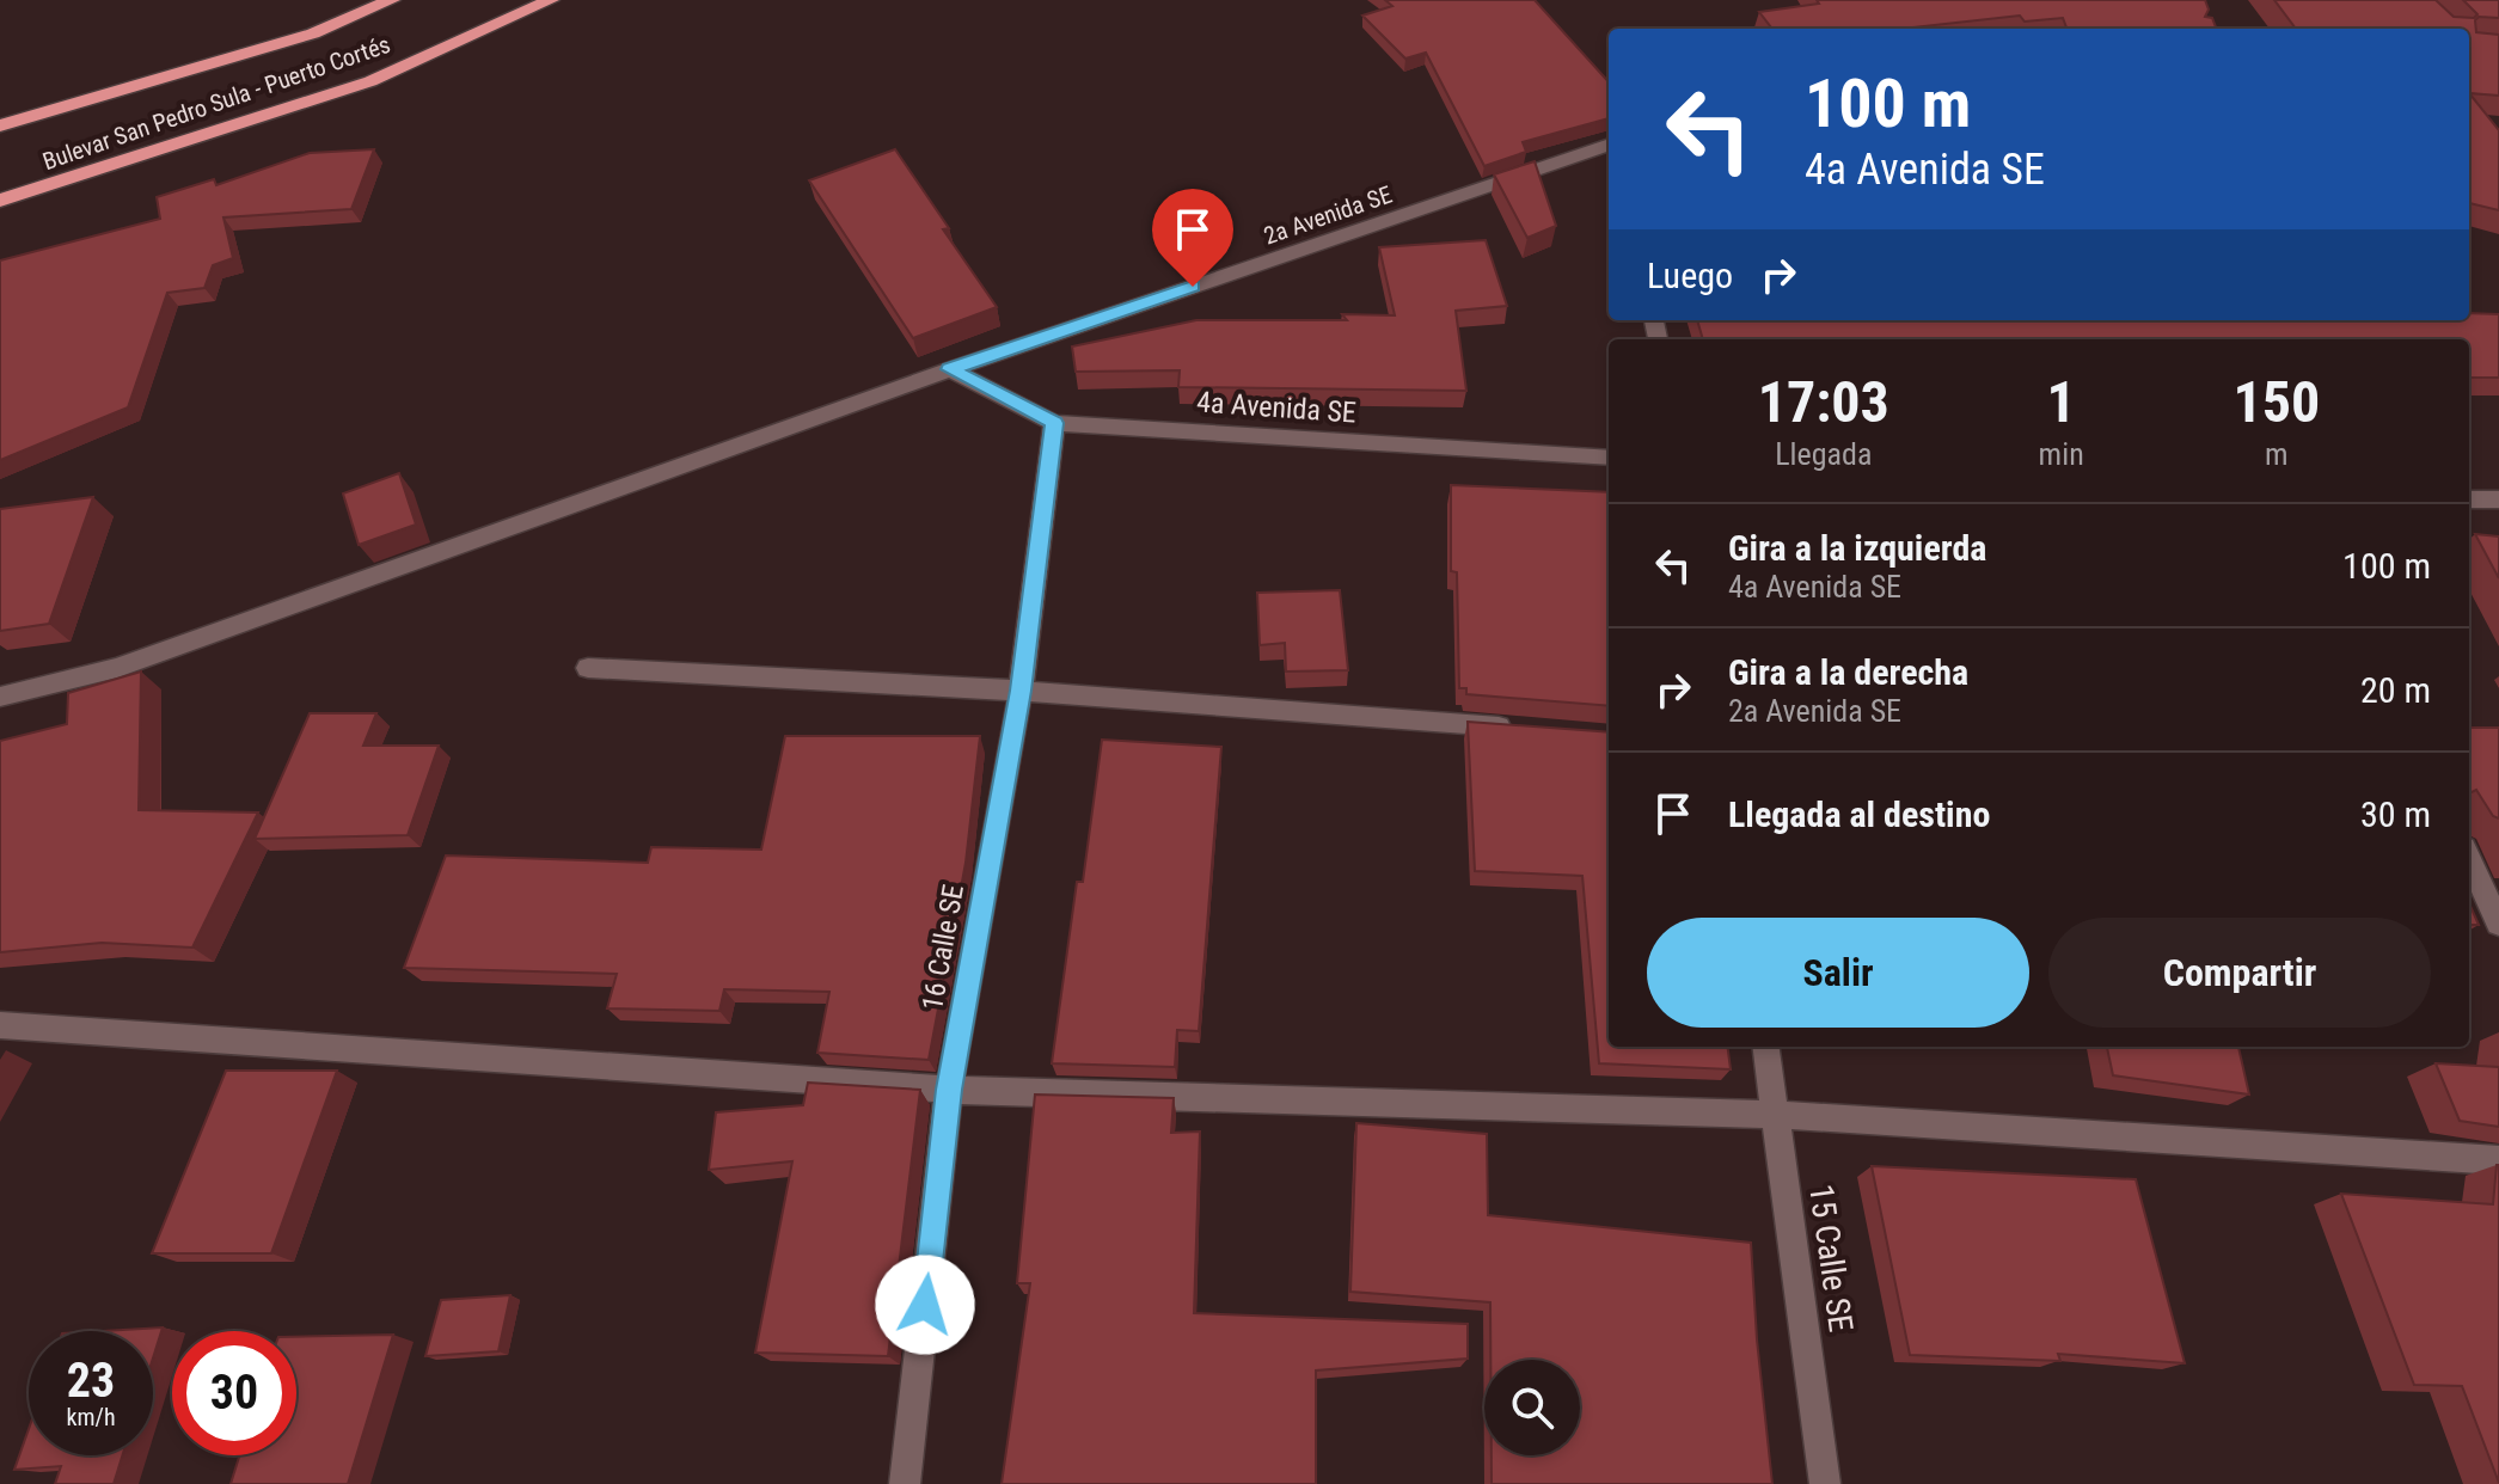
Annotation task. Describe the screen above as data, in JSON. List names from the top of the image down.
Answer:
{
  "streets": {
    "highway": ["Bulevar San Pedro Sula - Puerto Cortés"],
    "street": [
      "2a Avenida SE",
      "4a Avenida SE",
      "16 Calle SE",
      "15 Calle SE"
    ]
  },
  "crossings": [
    ["2a Avenida SE", "4a Avenida SE"],
    ["4a Avenida SE", "16 Calle SE"]
  ],
  "page": {
    "turn": ["100 m", "4a Avenida SE"],
    "then": "Luego",
    "eta": [
      "17:03",
      "Llegada",
      "1",
      "min",
      "150",
      "m"
    ],
    "list": [
      {
        "name": "Gira a la izquierda",
        "note": "4a Avenida SE",
        "value": "100 m"
      },
      {
        "name": "Gira a la derecha",
        "note": "2a Avenida SE",
        "value": "20 m"
      },
      {
        "name": "Llegada al destino",
        "value": "30 m"
      }
    ],
    "buttons": ["Salir", "Compartir"],
    "speed": "23 km/h",
    "limit": "30"
  }
}
